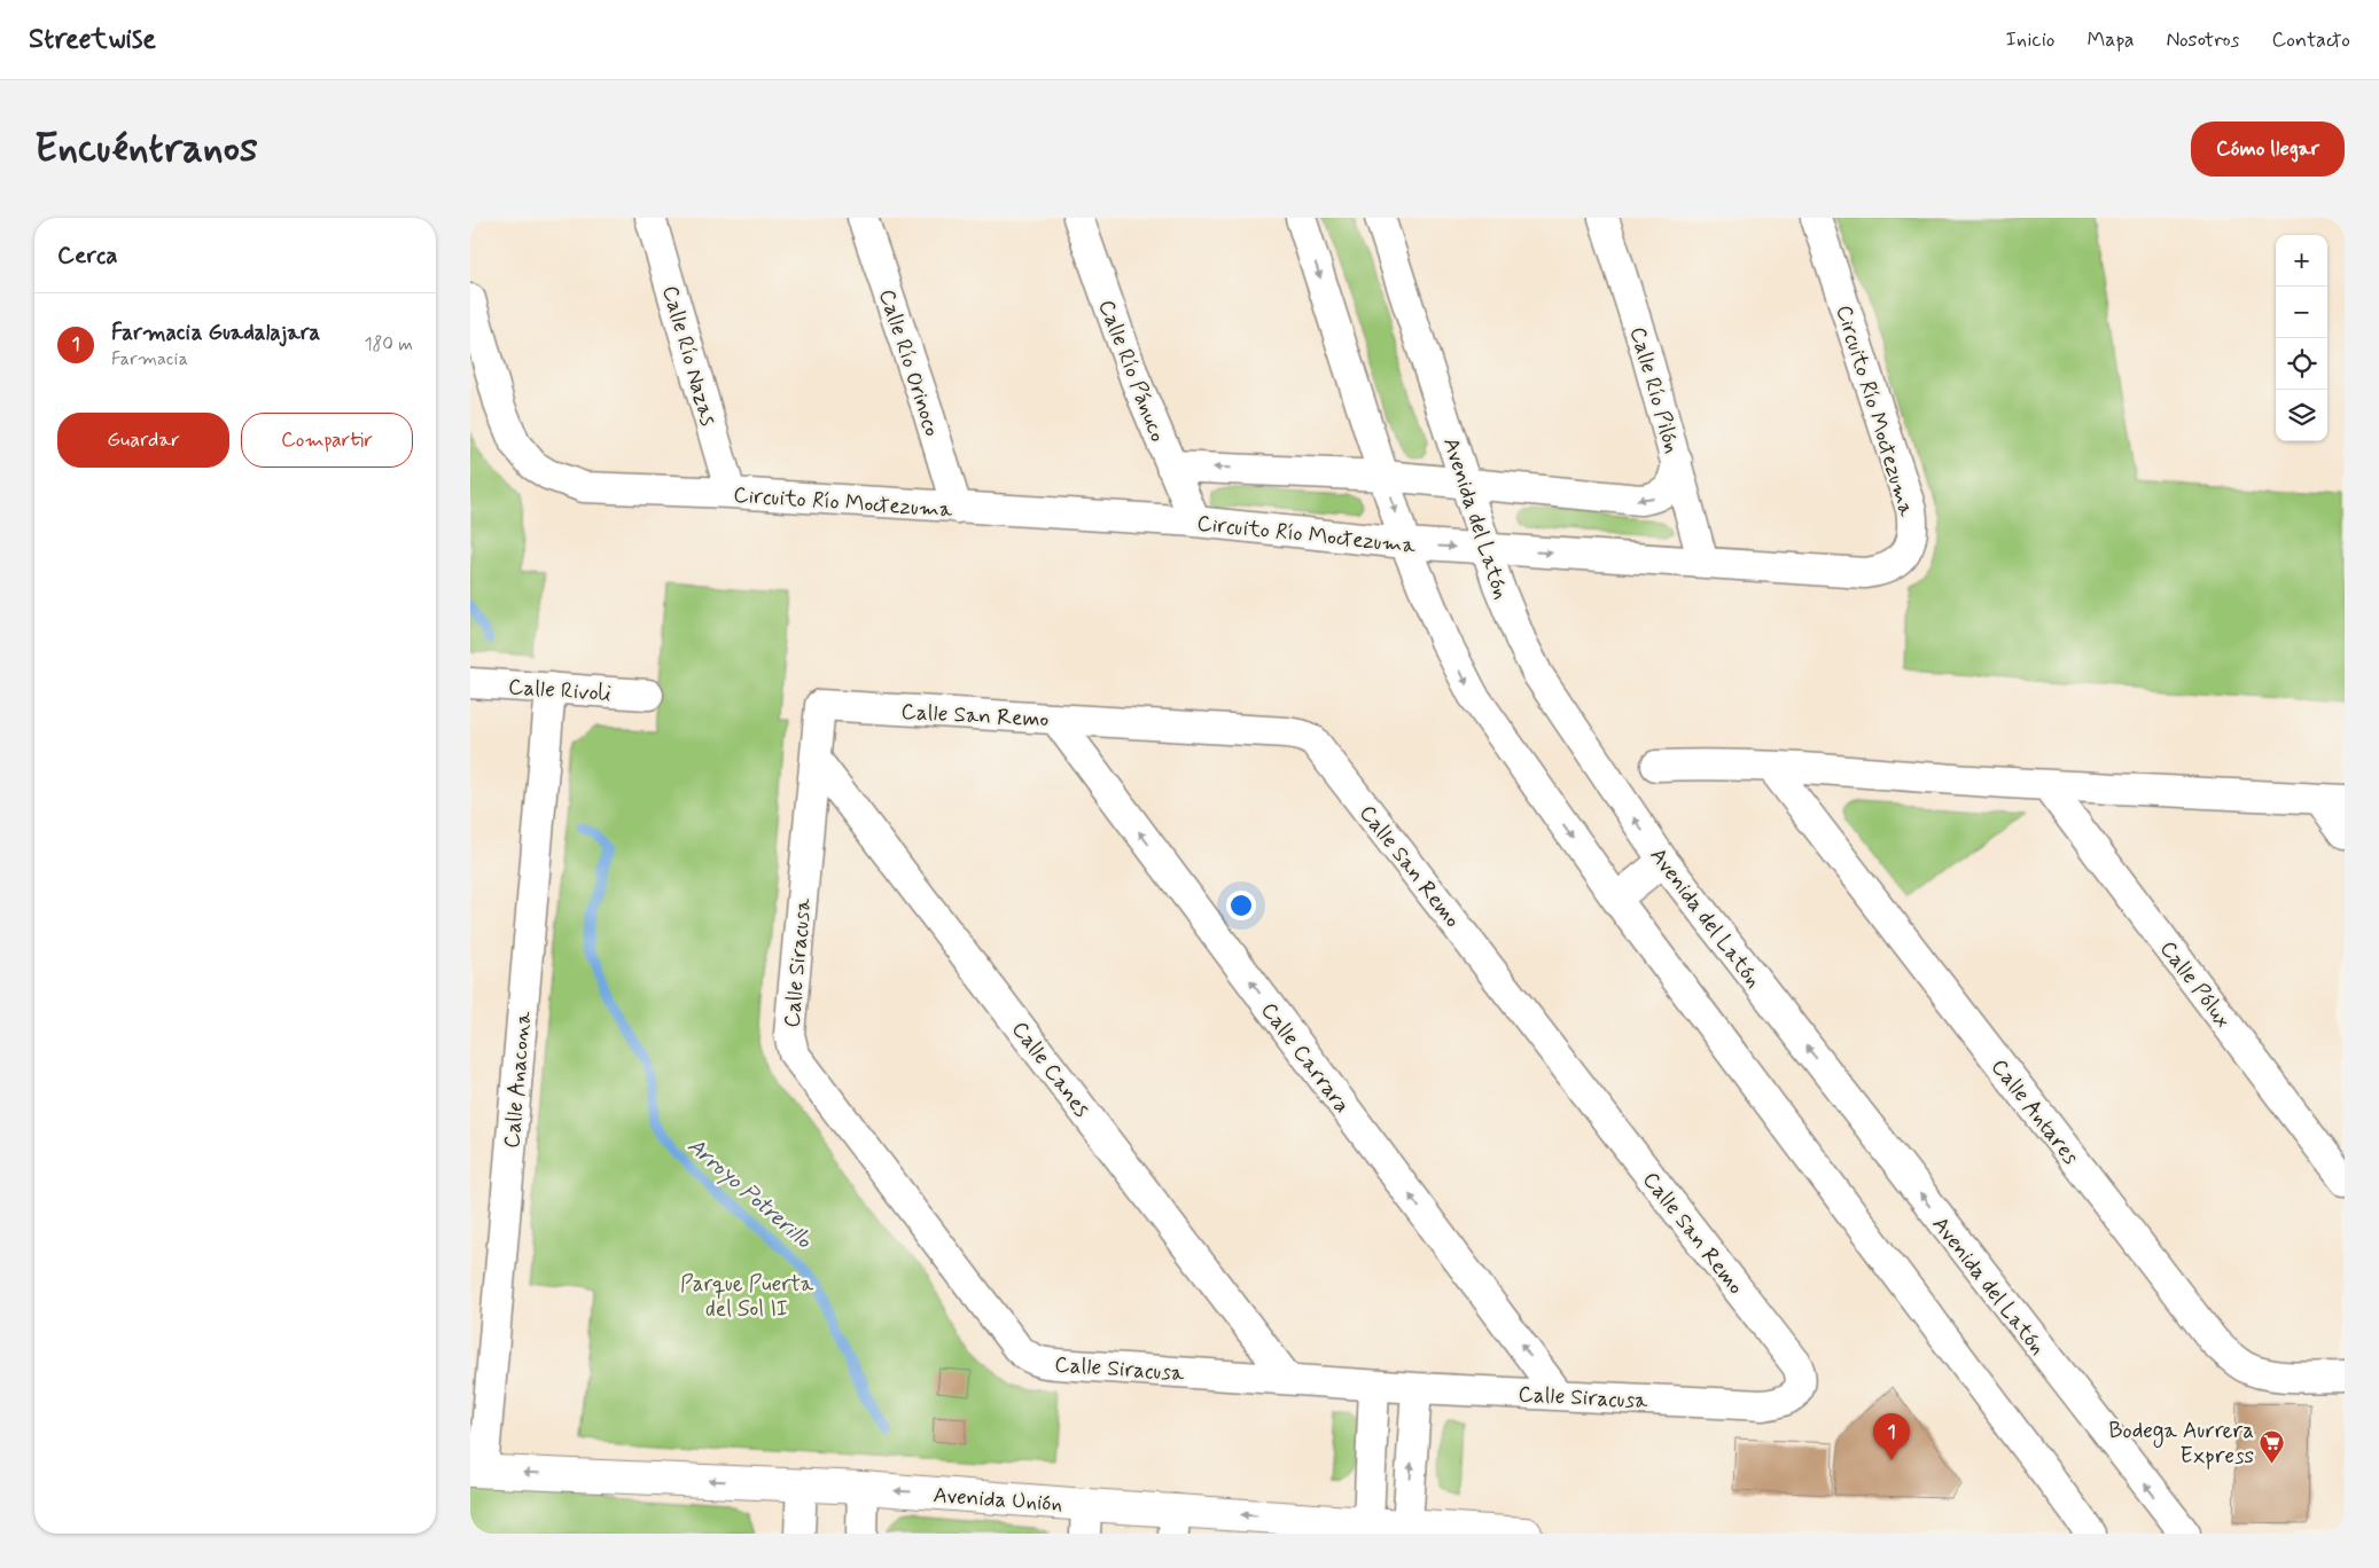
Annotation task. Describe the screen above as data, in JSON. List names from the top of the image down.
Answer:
{
  "streets": {
    "street": [
      "Calle Río Nazas",
      "Calle Río Orinoco",
      "Calle Río Pánuco",
      "Calle Río Pilón",
      "Circuito Río Moctezuma",
      "Avenida del Latón",
      "Calle Rivoli",
      "Calle San Remo",
      "Calle Siracusa",
      "Calle Pólux",
      "Calle Carrara",
      "Calle Canes",
      "Calle Anacona",
      "Calle Antares",
      "Avenida Unión"
    ]
  },
  "crossings": [
    ["Calle Río Nazas", "Circuito Río Moctezuma"],
    ["Calle Río Orinoco", "Circuito Río Moctezuma"],
    ["Calle Río Pánuco", "Circuito Río Moctezuma"],
    ["Calle Río Pilón", "Circuito Río Moctezuma"],
    ["Circuito Río Moctezuma", "Avenida del Latón"],
    ["Calle Rivoli", "Calle Anacona"],
    ["Calle San Remo", "Calle Siracusa"],
    ["Calle San Remo", "Calle Carrara"],
    ["Calle Siracusa", "Calle Carrara"],
    ["Calle Siracusa", "Calle Canes"],
    ["Calle Anacona", "Avenida Unión"]
  ],
  "one_way": ["Calle Carrara", "Avenida Unión"],
  "water": ["Arroyo Potrerillo"],
  "parks": ["Parque Puerta del Sol II"],
  "places": {
    "supermarket": ["Bodega Aurrera Express"]
  },
  "page": {
    "header": "Streetwise",
    "nav": [
      "Inicio",
      "Mapa",
      "Nosotros",
      "Contacto"
    ],
    "buttons": [
      "Cómo llegar",
      ["Guardar", "Compartir"]
    ],
    "title": "Encuéntranos",
    "heading": "Cerca",
    "map_buttons": ["+", "−"],
    "list": [
      {
        "mark": "1",
        "name": "Farmacia Guadalajara",
        "note": "Farmacia",
        "value": "180 m"
      }
    ],
    "pins": "1"
  }
}
